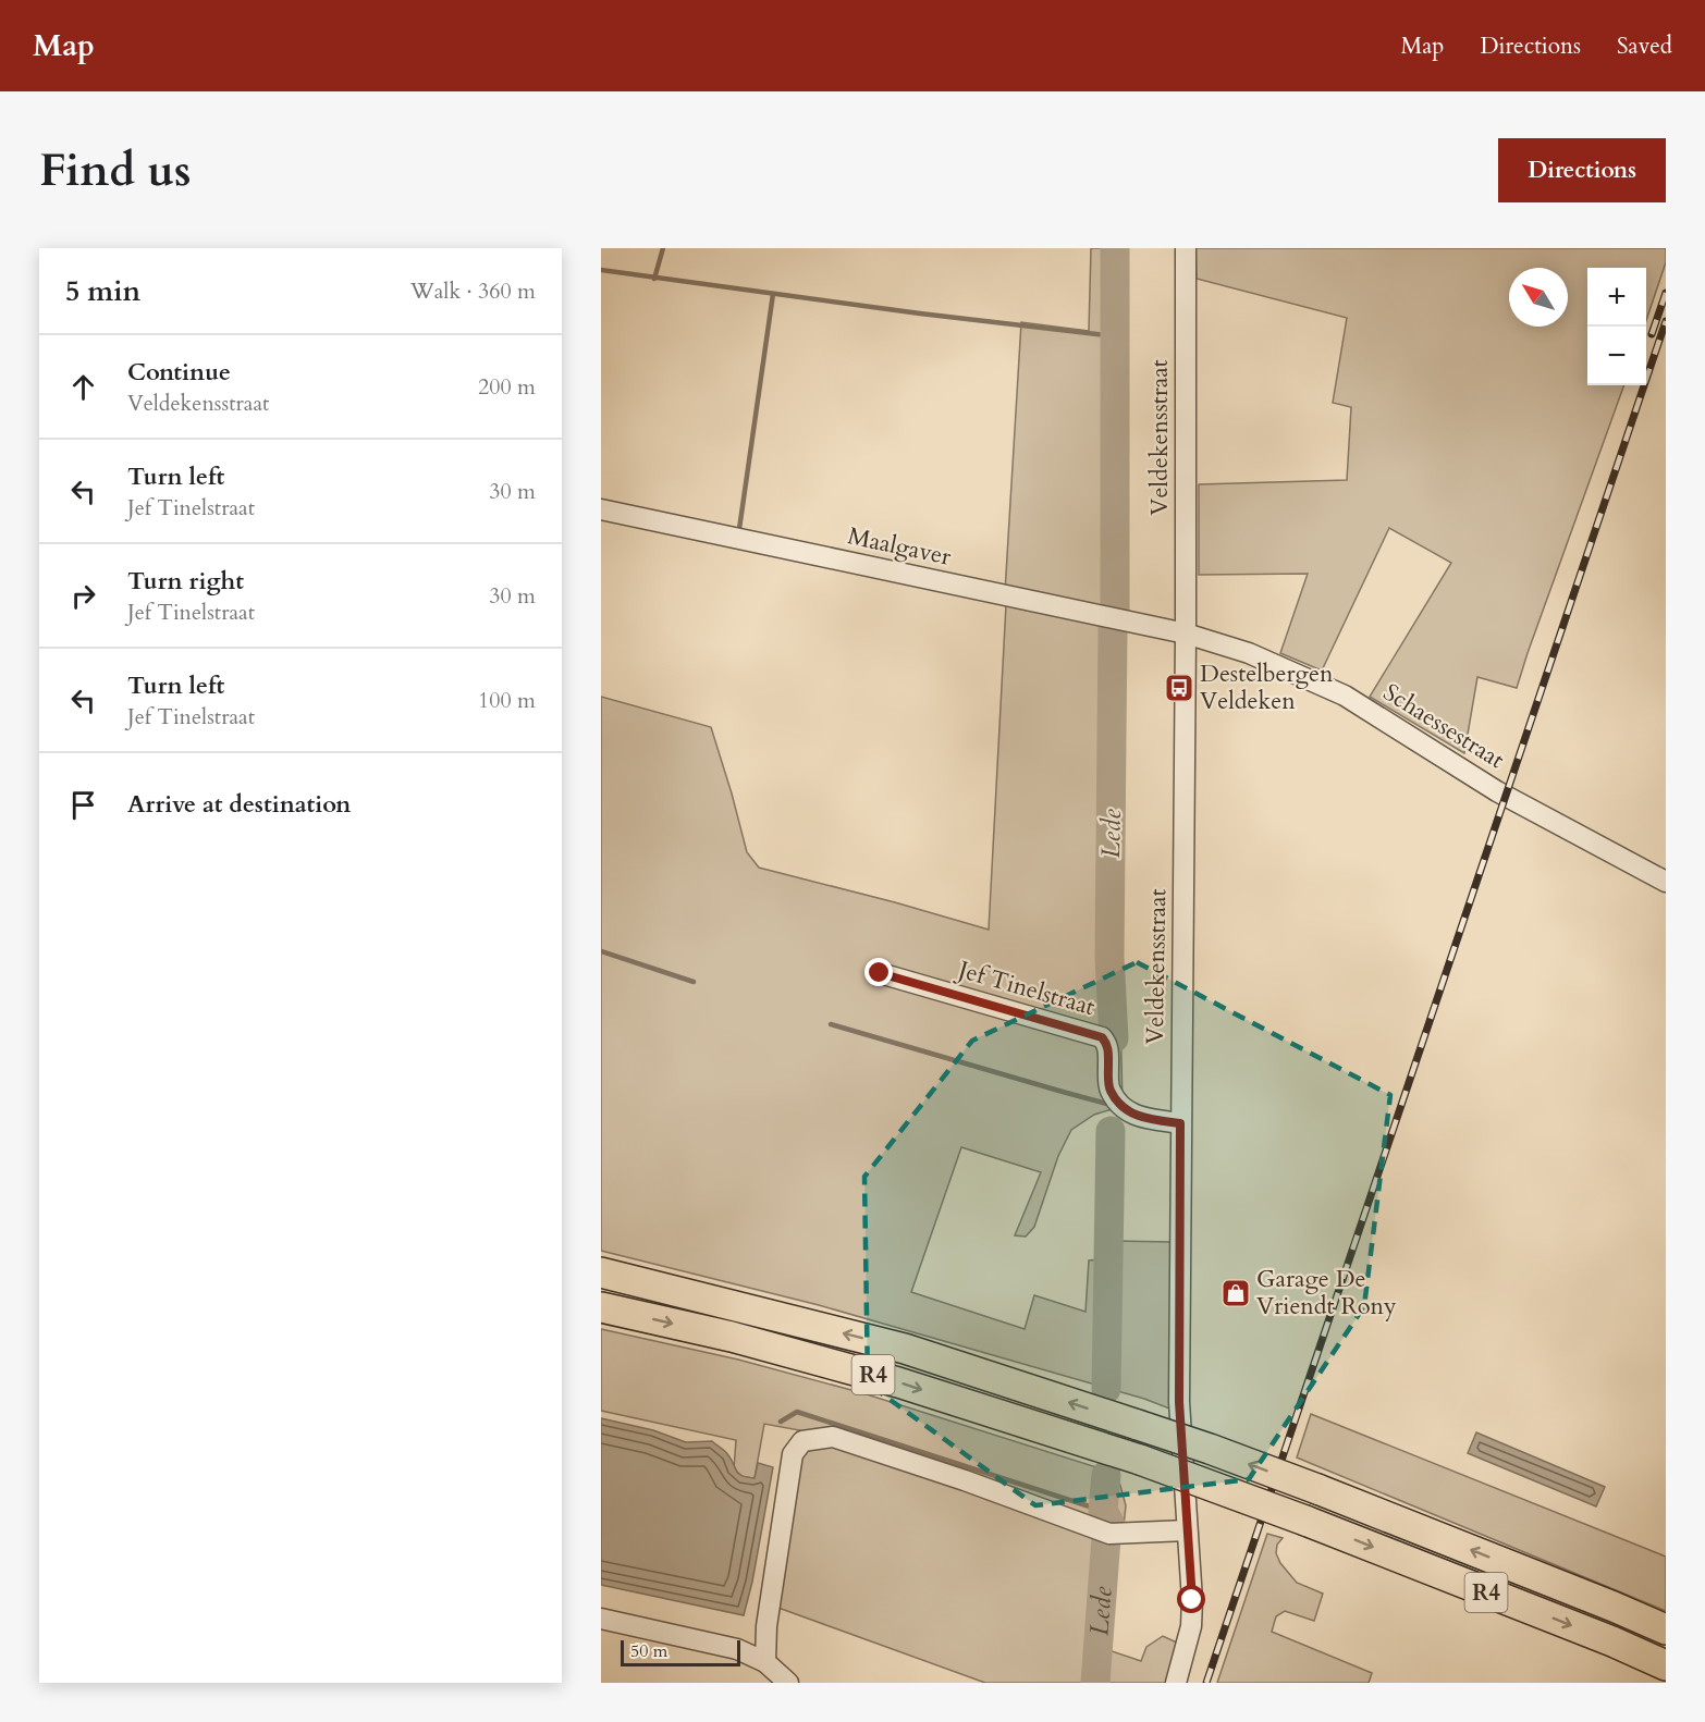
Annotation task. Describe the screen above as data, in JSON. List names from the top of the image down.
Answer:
{
  "streets": {
    "highway": ["R4"],
    "street": [
      "Veldekensstraat",
      "Maalgaver",
      "Schaessestraat",
      "Jef Tinelstraat"
    ]
  },
  "crossings": [
    ["Veldekensstraat", "Maalgaver"],
    ["Veldekensstraat", "Schaessestraat"],
    ["Veldekensstraat", "Jef Tinelstraat"],
    ["Maalgaver", "Schaessestraat"]
  ],
  "water": ["Lede"],
  "places": {
    "bus stop": ["Destelbergen Veldeken"],
    "shop": ["Garage De Vriendt Rony"]
  },
  "scale_bar": "50 m",
  "north": "top left",
  "page": {
    "header": "Map",
    "nav": ["Map", "Directions", "Saved"],
    "buttons": "Directions",
    "title": "Find us",
    "heading": ["5 min", "Walk · 360 m"],
    "map_buttons": ["+", "−"],
    "list": [
      ["Continue", "Veldekensstraat", "200 m"],
      ["Turn left", "Jef Tinelstraat", "30 m"],
      ["Turn right", "Jef Tinelstraat", "30 m"],
      ["Turn left", "Jef Tinelstraat", "100 m"],
      "Arrive at destination"
    ],
    "scale": "50 m"
  }
}
